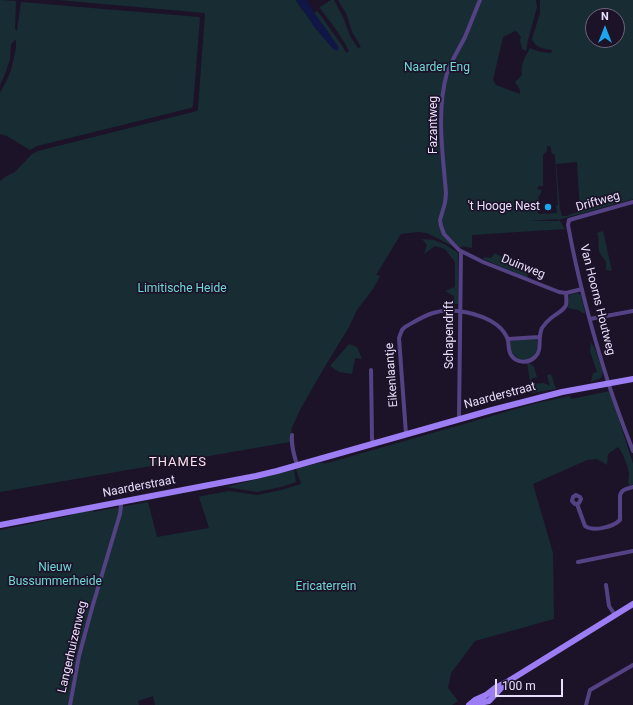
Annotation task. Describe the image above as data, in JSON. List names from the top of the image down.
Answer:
{
  "streets": {
    "street": [
      "Fazantweg",
      "Driftweg",
      "Duinweg",
      "Van Hoorns Houtweg",
      "Schapendrift",
      "Eikenlaantje",
      "Naarderstraat",
      "Langerhuizenweg"
    ]
  },
  "crossings": [
    ["Fazantweg", "Duinweg"],
    ["Fazantweg", "Schapendrift"],
    ["Driftweg", "Van Hoorns Houtweg"],
    ["Duinweg", "Van Hoorns Houtweg"],
    ["Duinweg", "Schapendrift"],
    ["Van Hoorns Houtweg", "Naarderstraat"],
    ["Schapendrift", "Eikenlaantje"],
    ["Schapendrift", "Naarderstraat"],
    ["Eikenlaantje", "Naarderstraat"],
    ["Naarderstraat", "Langerhuizenweg"]
  ],
  "districts": ["THAMES"],
  "parks": [
    "Naarder Eng",
    "Limitische Heide",
    "Nieuw Bussummerheide",
    "Ericaterrein"
  ],
  "places": ["'t Hooge Nest"],
  "scale_bar": "100 m",
  "north": "top"
}
